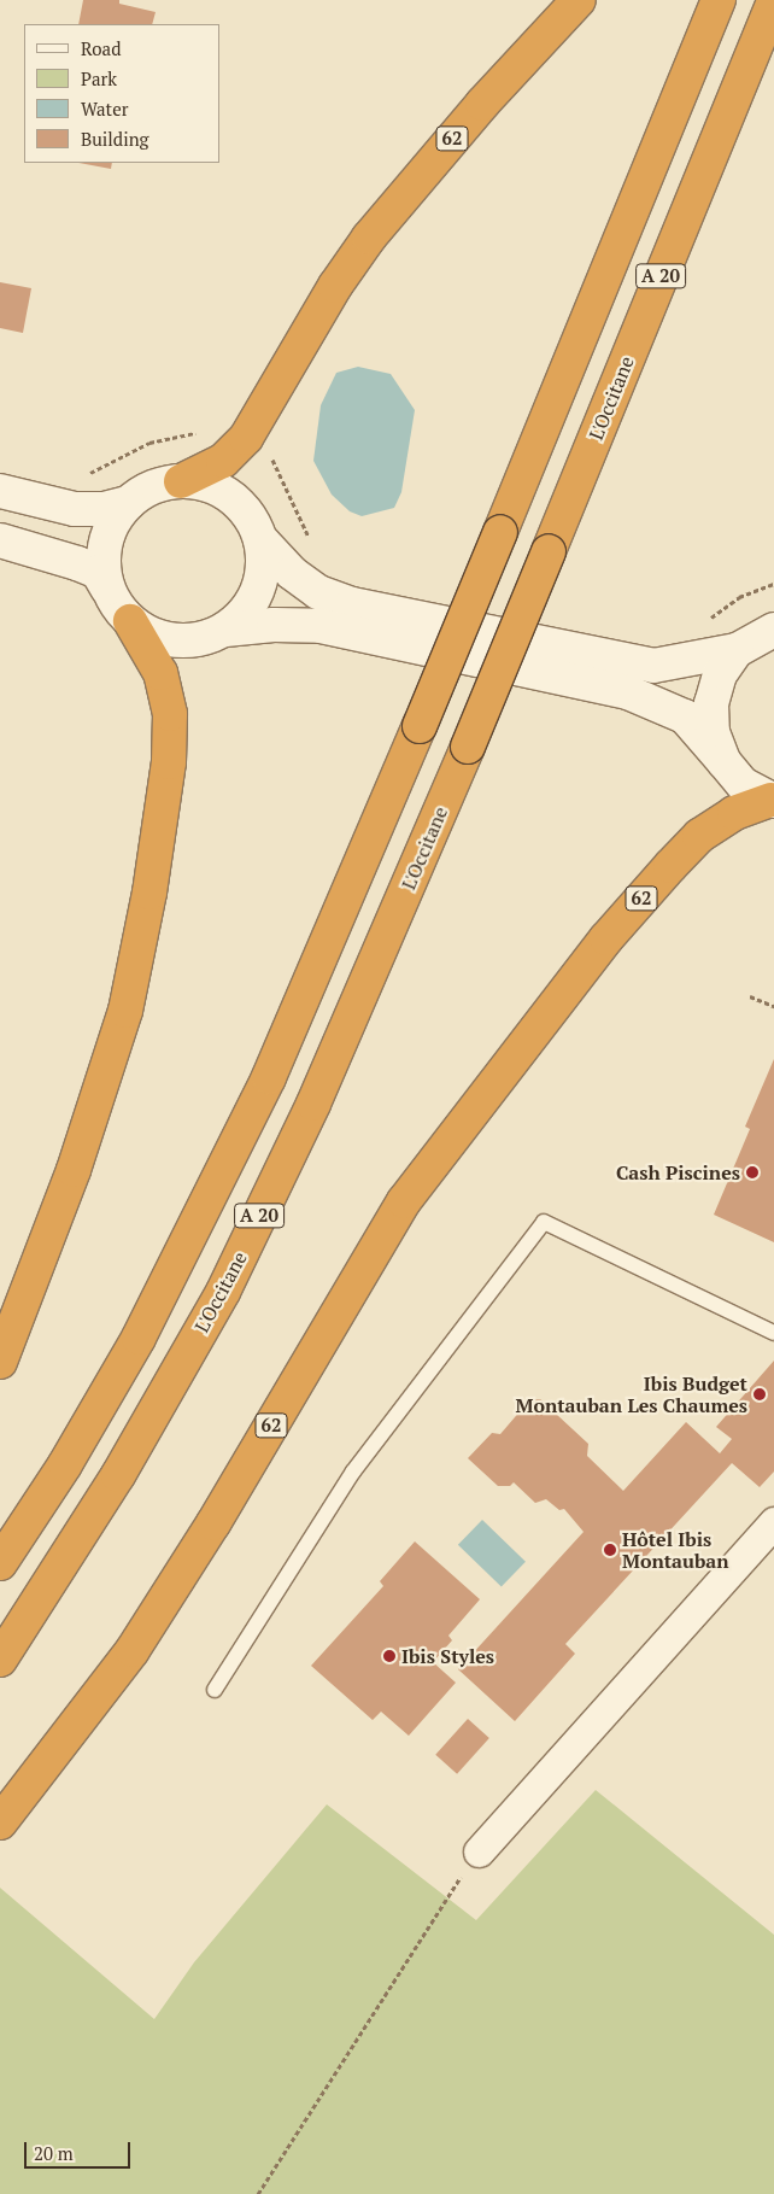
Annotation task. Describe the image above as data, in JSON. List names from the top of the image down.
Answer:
{
  "streets": {
    "highway": ["62", "A 20", "L'Occitane"]
  },
  "places": [
    "Cash Piscines",
    "Ibis Budget Montauban Les Chaumes",
    "Hôtel Ibis Montauban",
    "Ibis Styles"
  ],
  "legend": [
    "Road",
    "Park",
    "Water",
    "Building"
  ],
  "scale_bar": "20 m"
}
